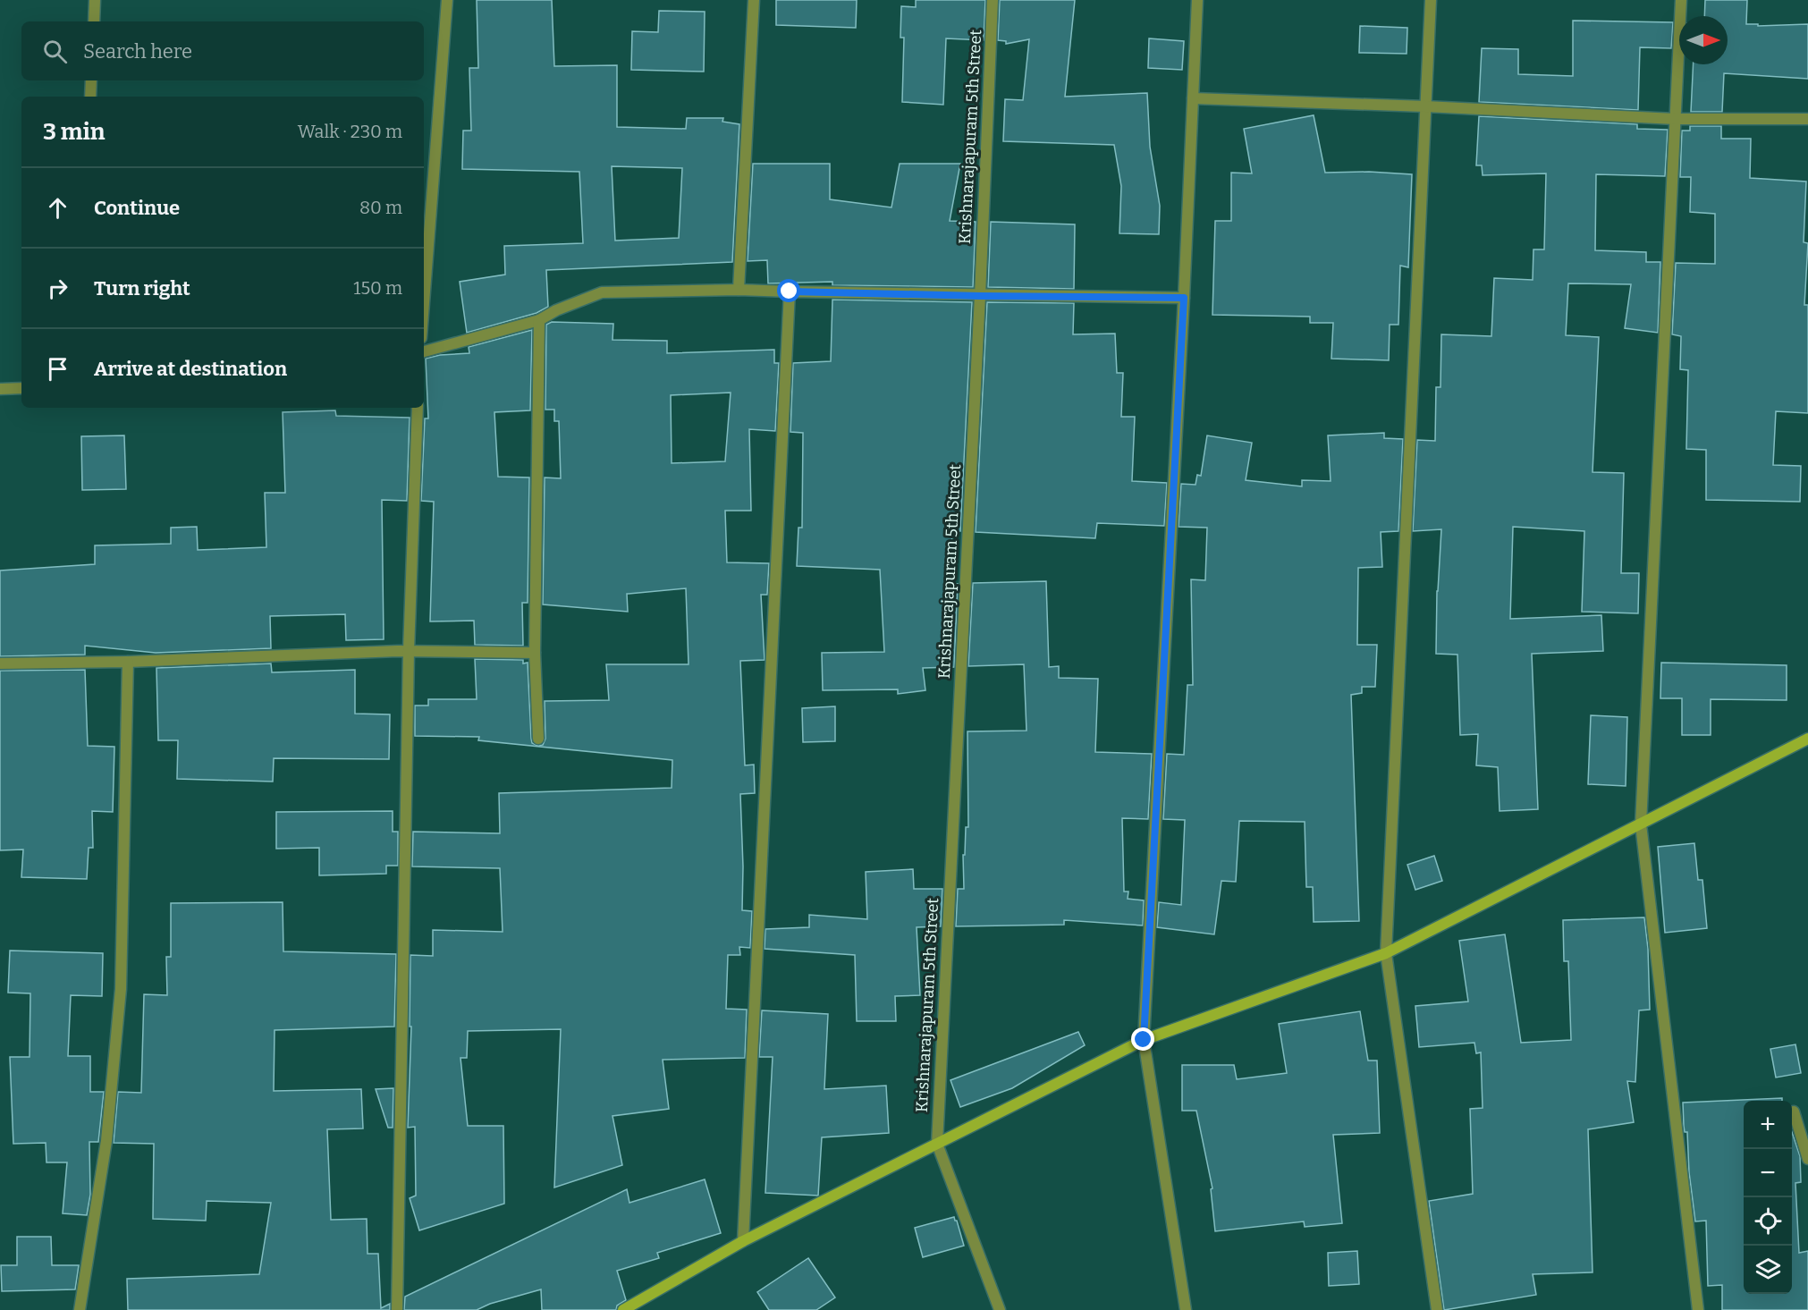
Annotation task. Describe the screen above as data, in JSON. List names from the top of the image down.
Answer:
{
  "streets": {
    "street": ["Krishnarajapuram 5th Street"]
  },
  "north": "right",
  "page": {
    "search": "Search here",
    "heading": ["3 min", "Walk · 230 m"],
    "list": [
      ["Continue", "80 m"],
      ["Turn right", "150 m"],
      "Arrive at destination"
    ],
    "map_buttons": ["+", "−"]
  }
}
